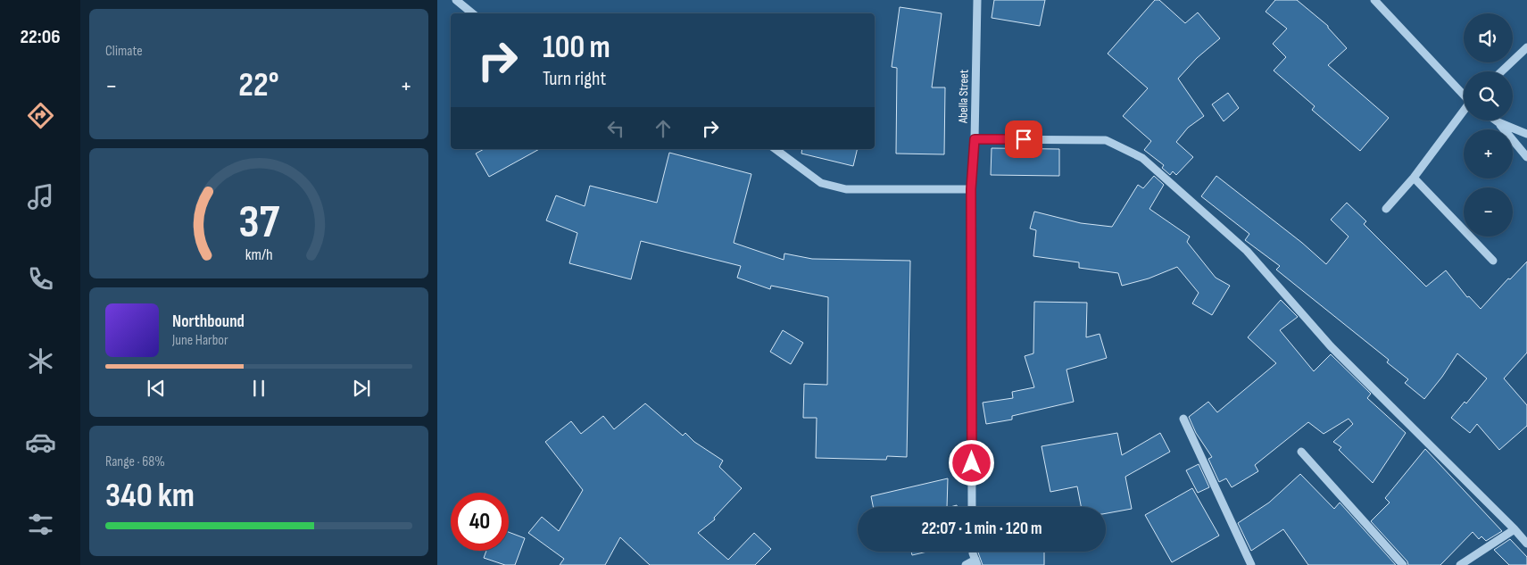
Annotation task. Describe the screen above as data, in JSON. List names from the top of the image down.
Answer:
{
  "streets": {
    "street": ["Abella Street"]
  },
  "page": {
    "tabs": "22:06",
    "tile": [
      "Climate",
      ["Range · 68%", "340 km"]
    ],
    "map_buttons": ["+", "−"],
    "turn": ["100 m", "Turn right"],
    "heat": ["−", "22°", "+"],
    "song": ["Northbound", "June Harbor"],
    "limit": "40",
    "trip": "22:07 · 1 min · 120 m",
    "gauge": ["37", "km/h"]
  }
}
